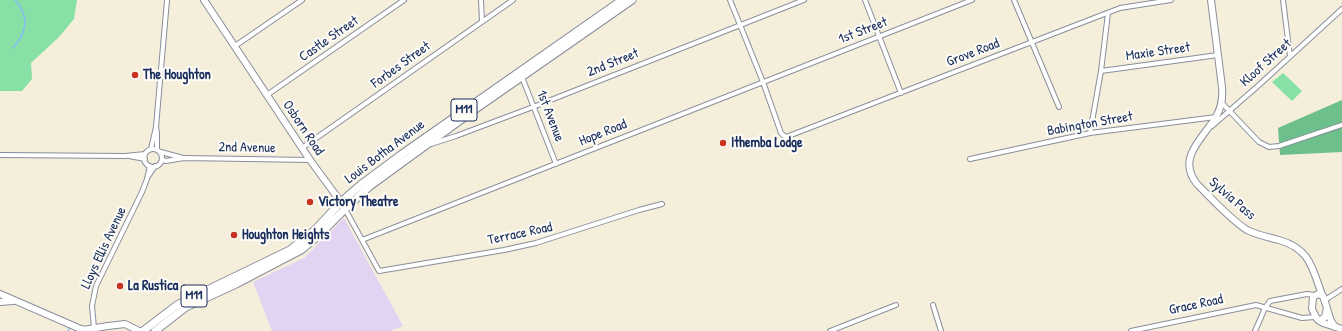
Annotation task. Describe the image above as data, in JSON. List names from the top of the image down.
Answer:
{
  "streets": {
    "main road": [
      "M11",
      "Osborn Road",
      "Louis Botha Avenue",
      "Sylvia Pass"
    ],
    "street": [
      "1st Street",
      "Castle Street",
      "Maxie Street",
      "Grove Road",
      "2nd Street",
      "Kloof Street",
      "Forbes Street",
      "1st Avenue",
      "Babington Street",
      "Hope Road",
      "2nd Avenue",
      "Terrace Road",
      "Lloys Ellis Avenue",
      "Grace Road"
    ]
  },
  "crossings": [
    ["1st Street", "Grove Road"],
    ["1st Street", "Hope Road"],
    ["Castle Street", "Osborn Road"],
    ["Grove Road", "Hope Road"],
    ["2nd Street", "1st Avenue"],
    ["2nd Street", "Louis Botha Avenue"],
    ["Kloof Street", "Sylvia Pass"],
    ["Forbes Street", "Osborn Road"],
    ["1st Avenue", "Hope Road"],
    ["1st Avenue", "Louis Botha Avenue"],
    ["Babington Street", "Sylvia Pass"],
    ["Osborn Road", "Hope Road"],
    ["Osborn Road", "2nd Avenue"],
    ["Osborn Road", "Louis Botha Avenue"],
    ["Osborn Road", "Terrace Road"],
    ["2nd Avenue", "Lloys Ellis Avenue"]
  ],
  "places": [
    "The Houghton",
    "Ithemba Lodge",
    "Victory Theatre",
    "Houghton Heights",
    "La Rustica"
  ]
}
